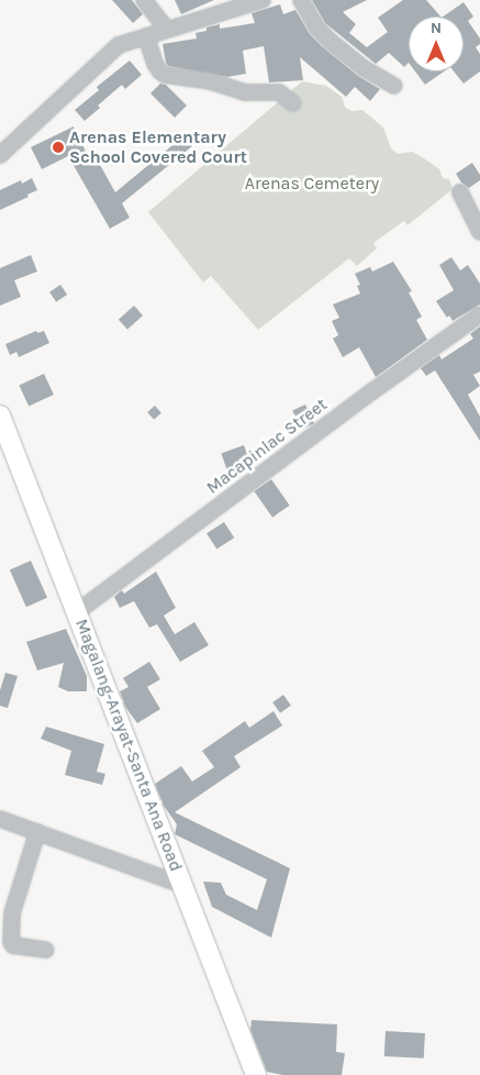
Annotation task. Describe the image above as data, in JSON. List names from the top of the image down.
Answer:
{
  "streets": {
    "main road": ["Magalang-Arayat-Santa Ana Road"],
    "street": ["Macapinlac Street"]
  },
  "crossings": [
    ["Macapinlac Street", "Magalang-Arayat-Santa Ana Road"]
  ],
  "parks": ["Arenas Cemetery"],
  "places": ["Arenas Elementary School Covered Court"],
  "north": "top"
}
